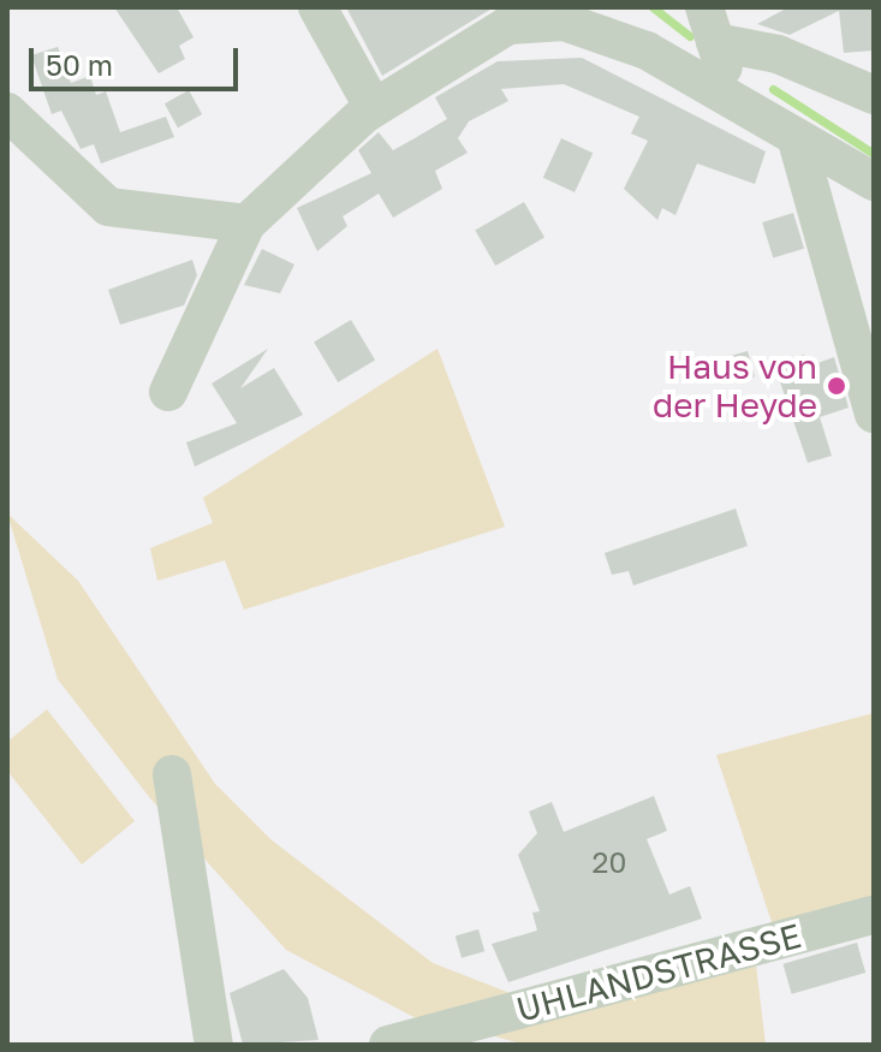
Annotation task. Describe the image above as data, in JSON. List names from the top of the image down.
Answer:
{
  "streets": {
    "street": ["UHLANDSTRASSE"]
  },
  "places": ["Haus von der Heyde"],
  "house_numbers": ["20"],
  "scale_bar": "50 m"
}
